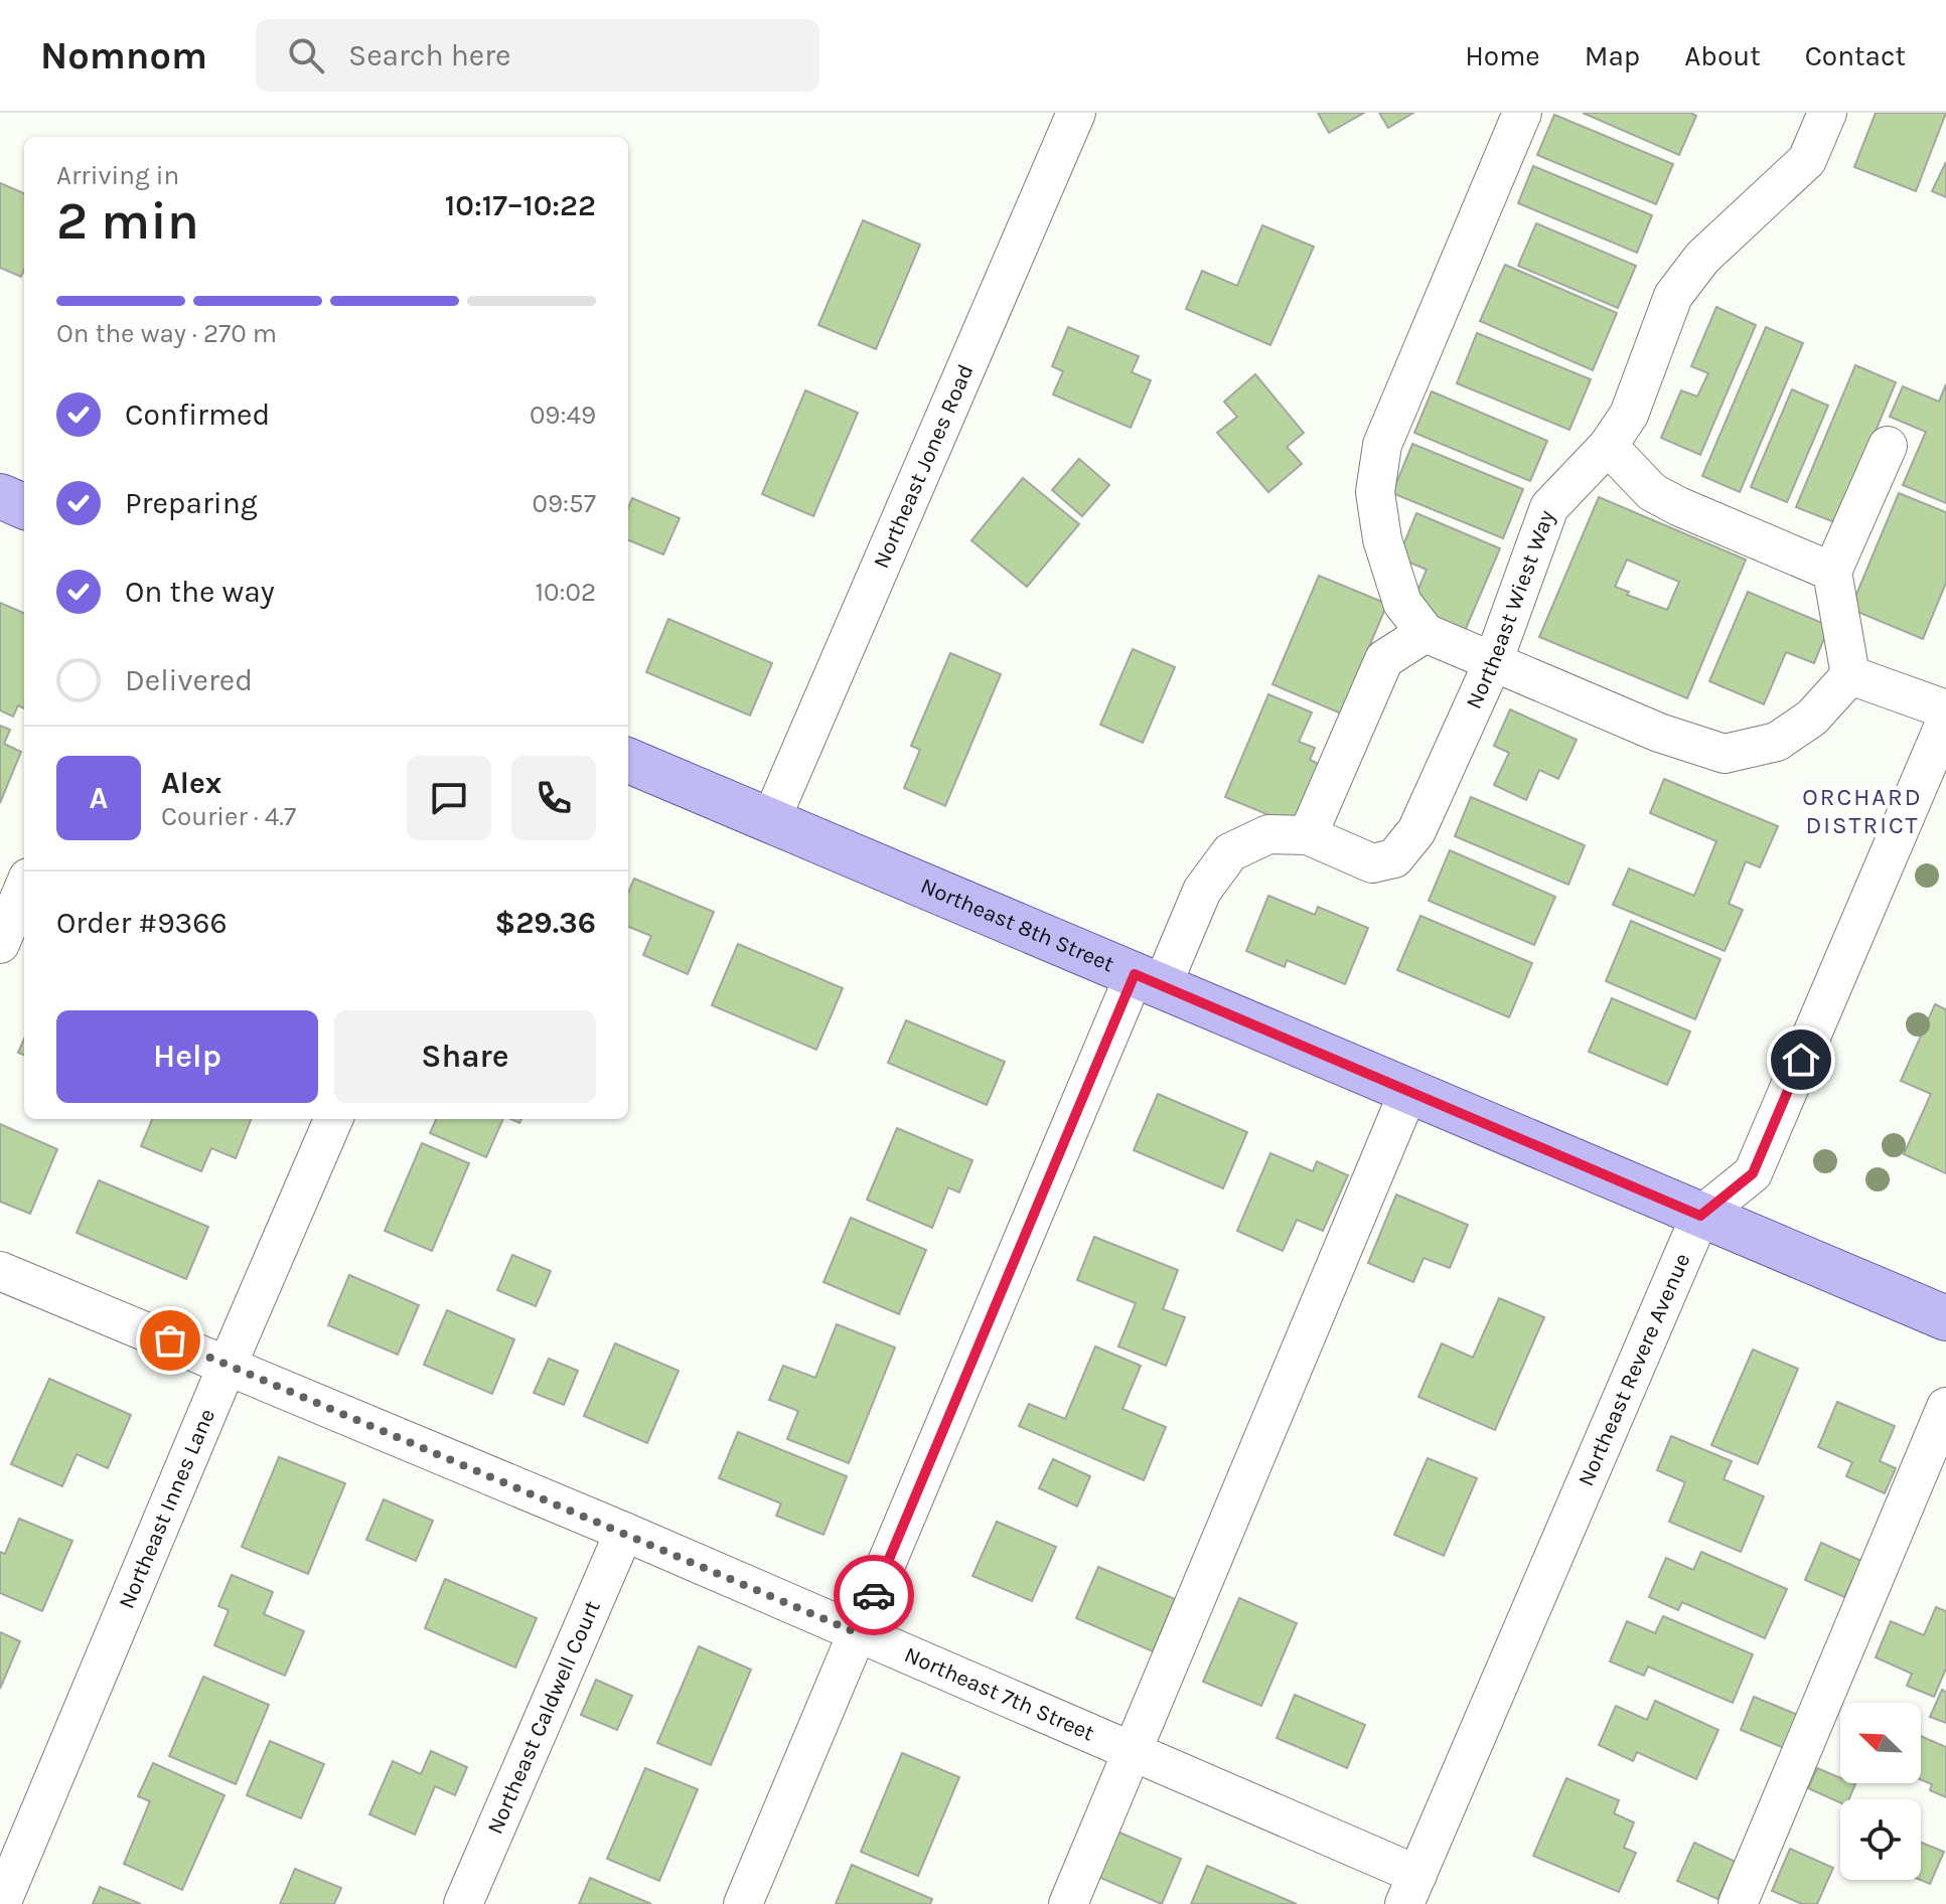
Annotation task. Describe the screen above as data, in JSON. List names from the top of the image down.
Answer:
{
  "streets": {
    "main road": ["Northeast 8th Street"],
    "street": [
      "Northeast Jones Road",
      "Northeast Wiest Way",
      "Northeast Revere Avenue",
      "Northeast Innes Lane",
      "Northeast 7th Street",
      "Northeast Caldwell Court"
    ]
  },
  "crossings": [
    ["Northeast Jones Road", "Northeast 8th Street"],
    ["Northeast Wiest Way", "Northeast 8th Street"],
    ["Northeast Wiest Way", "Northeast 7th Street"],
    ["Northeast 8th Street", "Northeast Revere Avenue"],
    ["Northeast Revere Avenue", "Northeast 7th Street"],
    ["Northeast Innes Lane", "Northeast 7th Street"],
    ["Northeast 7th Street", "Northeast Caldwell Court"]
  ],
  "districts": ["ORCHARD DISTRICT"],
  "north": "top left",
  "page": {
    "header": "Nomnom",
    "search": "Search here",
    "nav": [
      "Home",
      "Map",
      "About",
      "Contact"
    ],
    "heading": ["2 min", "Arriving in", "10:17–10:22"],
    "panel": [
      "Alex",
      "Courier · 4.7",
      "Order #9366",
      "$29.36"
    ],
    "bar": "On the way · 270 m",
    "list": [
      ["Confirmed", "09:49"],
      ["Preparing", "09:57"],
      ["On the way", "10:02"],
      "Delivered"
    ],
    "round": "A",
    "buttons": ["Help", "Share"]
  }
}
